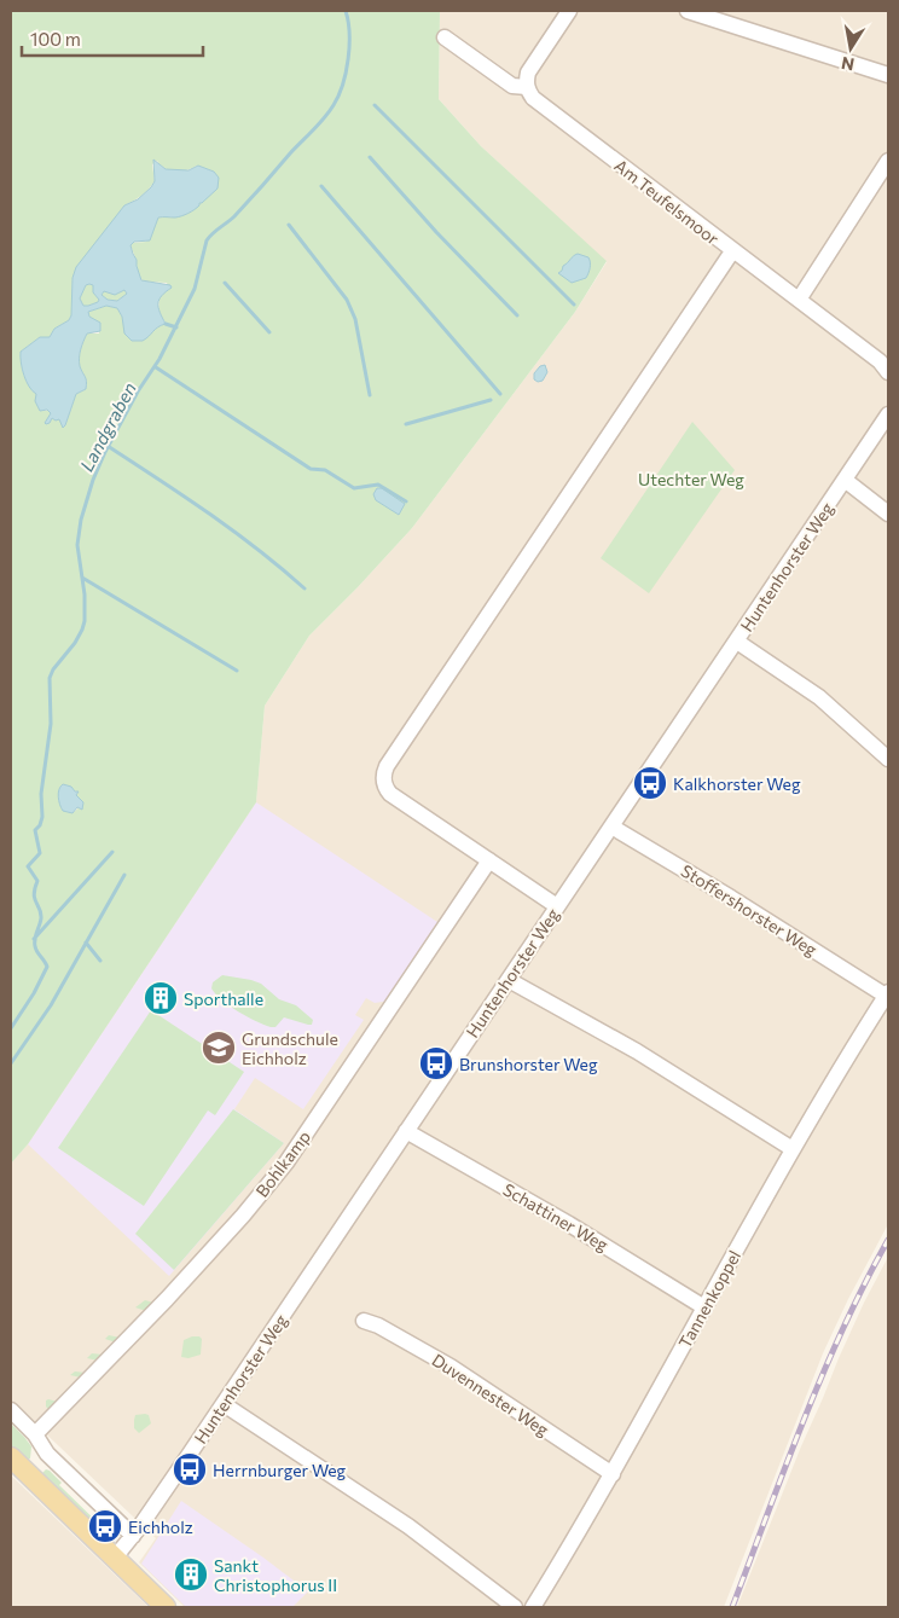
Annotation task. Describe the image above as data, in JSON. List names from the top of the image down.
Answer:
{
  "streets": {
    "street": [
      "Am Teufelsmoor",
      "Huntenhorster Weg",
      "Stoffershorster Weg",
      "Bohlkamp",
      "Schattiner Weg",
      "Tannenkoppel",
      "Duvennester Weg"
    ]
  },
  "crossings": [
    ["Huntenhorster Weg", "Stoffershorster Weg"],
    ["Huntenhorster Weg", "Schattiner Weg"],
    ["Stoffershorster Weg", "Tannenkoppel"],
    ["Schattiner Weg", "Tannenkoppel"],
    ["Tannenkoppel", "Duvennester Weg"]
  ],
  "water": ["Landgraben"],
  "parks": ["Utechter Weg"],
  "places": {
    "bus stop": [
      "Kalkhorster Weg",
      "Brunshorster Weg",
      "Herrnburger Weg",
      "Eichholz"
    ],
    "building": ["Sporthalle", "Sankt Christophorus II"],
    "school or university": ["Grundschule Eichholz"]
  },
  "scale_bar": "100 m",
  "north": "bottom"
}
